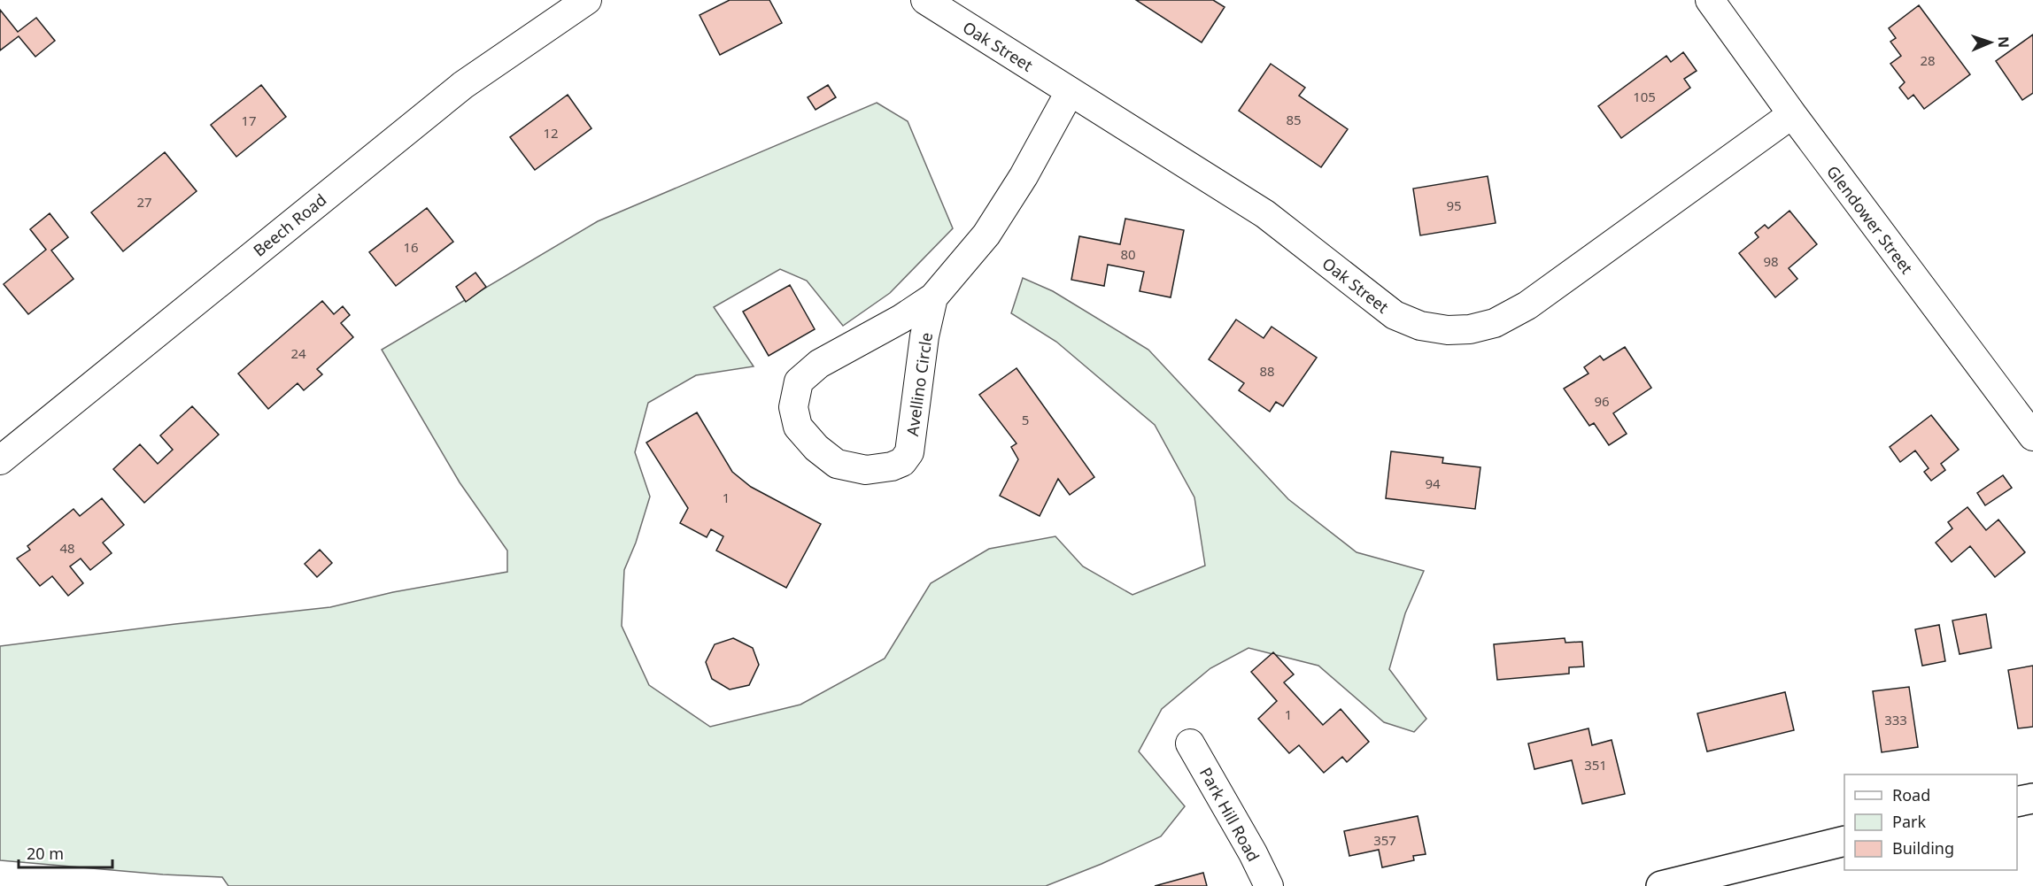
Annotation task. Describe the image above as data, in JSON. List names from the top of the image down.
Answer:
{
  "streets": {
    "street": [
      "Oak Street",
      "Glendower Street",
      "Beech Road",
      "Avellino Circle",
      "Park Hill Road"
    ]
  },
  "crossings": [
    ["Oak Street", "Glendower Street"],
    ["Oak Street", "Avellino Circle"]
  ],
  "house_numbers": [
    "28",
    "105",
    "85",
    "17",
    "12",
    "27",
    "95",
    "16",
    "80",
    "98",
    "24",
    "88",
    "96",
    "5",
    "94",
    "1",
    "48",
    "1",
    "333",
    "351",
    "357"
  ],
  "legend": ["Road", "Park", "Building"],
  "scale_bar": "20 m",
  "north": "right"
}
